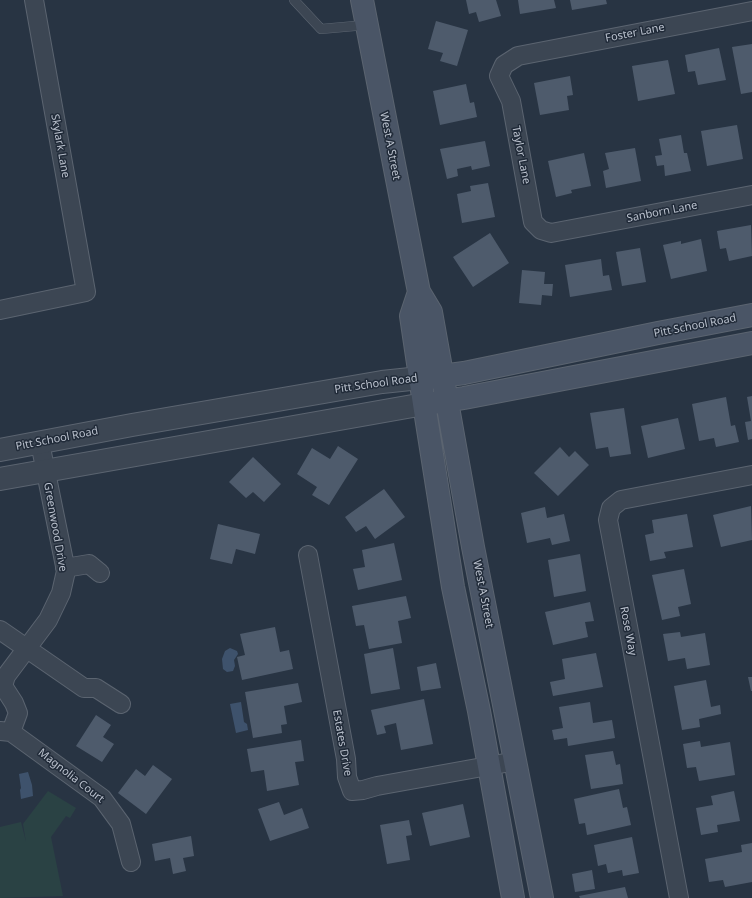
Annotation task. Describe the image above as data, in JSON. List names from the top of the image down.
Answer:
{
  "streets": {
    "main road": ["West A Street", "Pitt School Road"],
    "street": [
      "Foster Lane",
      "Skylark Lane",
      "Taylor Lane",
      "Sanborn Lane",
      "Greenwood Drive",
      "Rose Way",
      "Estates Drive",
      "Magnolia Court"
    ]
  },
  "crossings": [
    ["Foster Lane", "Taylor Lane"],
    ["West A Street", "Pitt School Road"],
    ["West A Street", "Estates Drive"],
    ["Taylor Lane", "Sanborn Lane"],
    ["Pitt School Road", "Greenwood Drive"]
  ]
}
